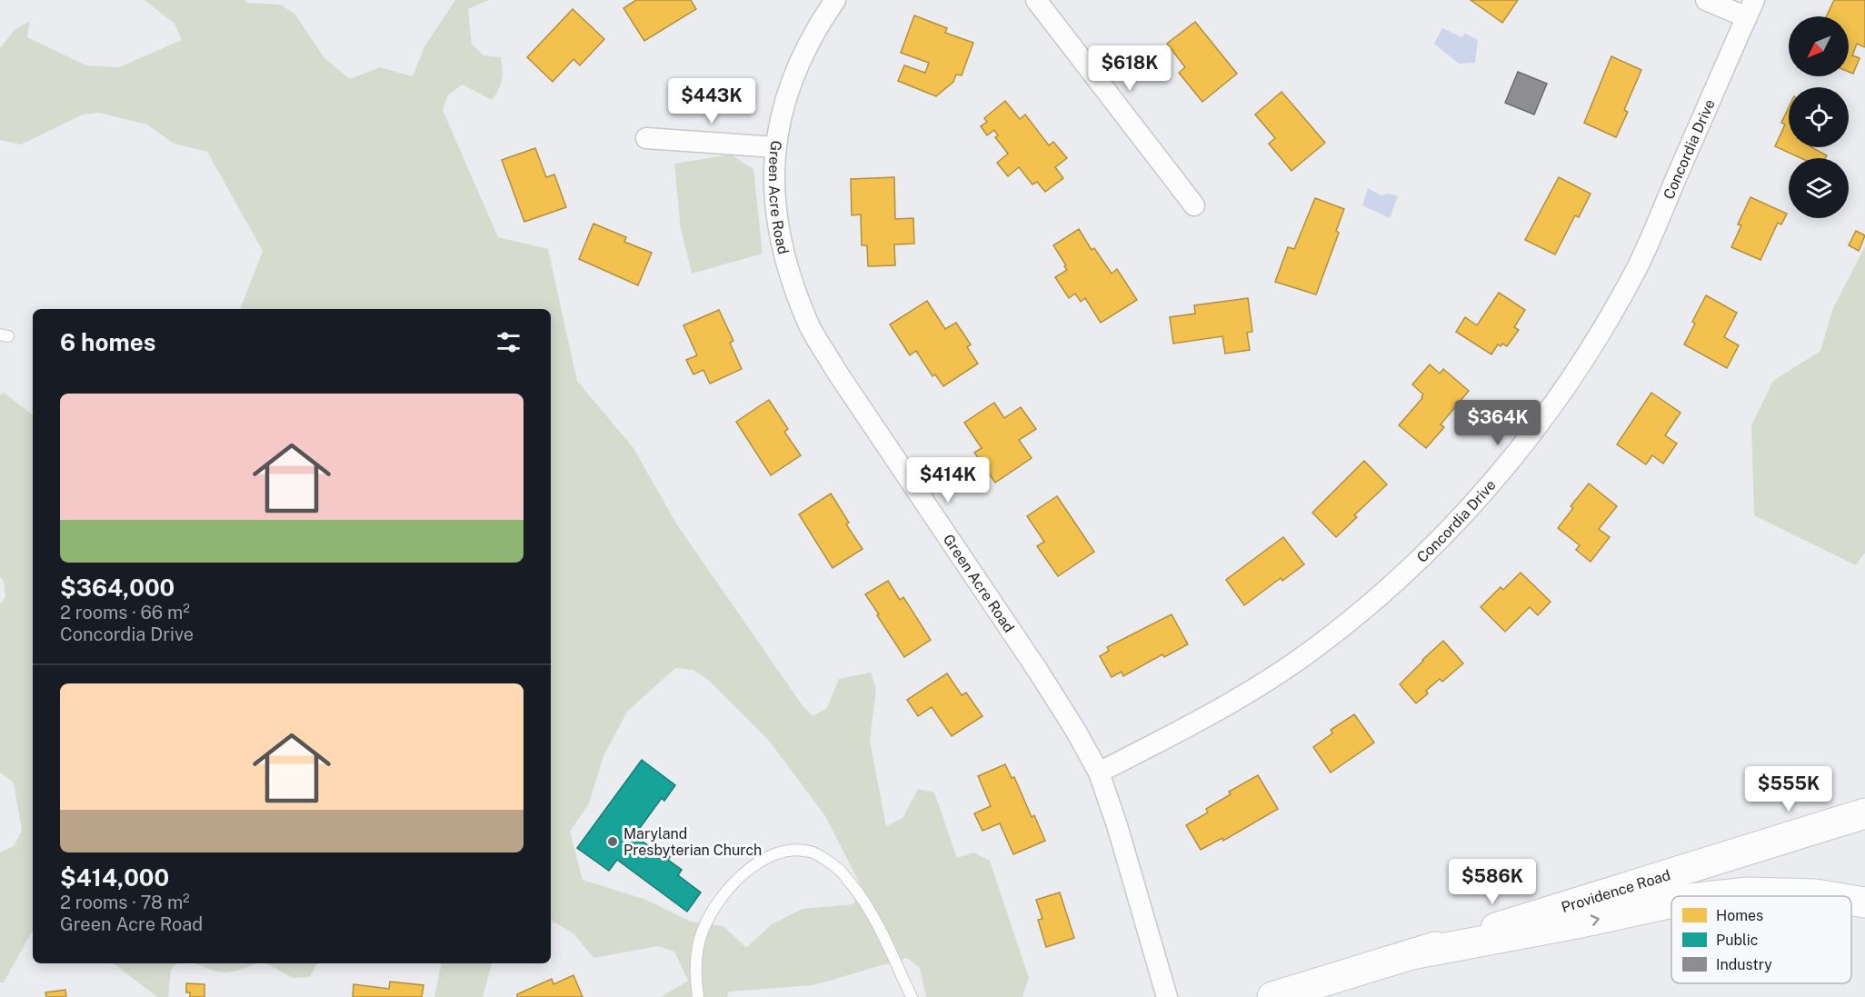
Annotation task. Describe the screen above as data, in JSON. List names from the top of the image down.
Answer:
{
  "streets": {
    "main road": ["Providence Road"],
    "street": ["Concordia Drive", "Green Acre Road"]
  },
  "crossings": [
    ["Concordia Drive", "Green Acre Road"]
  ],
  "places": ["Maryland Presbyterian Church"],
  "legend": ["Homes", "Public", "Industry"],
  "north": "bottom left",
  "page": {
    "price": [
      "$618K",
      "$443K",
      "$364K",
      "$414K",
      "$555K",
      "$586K"
    ],
    "heading": "6 homes",
    "list": [
      {
        "name": "$364,000",
        "note": "2 rooms · 66 m² · Concordia Drive"
      },
      {
        "name": "$414,000",
        "note": "2 rooms · 78 m² · Green Acre Road"
      }
    ]
  }
}
